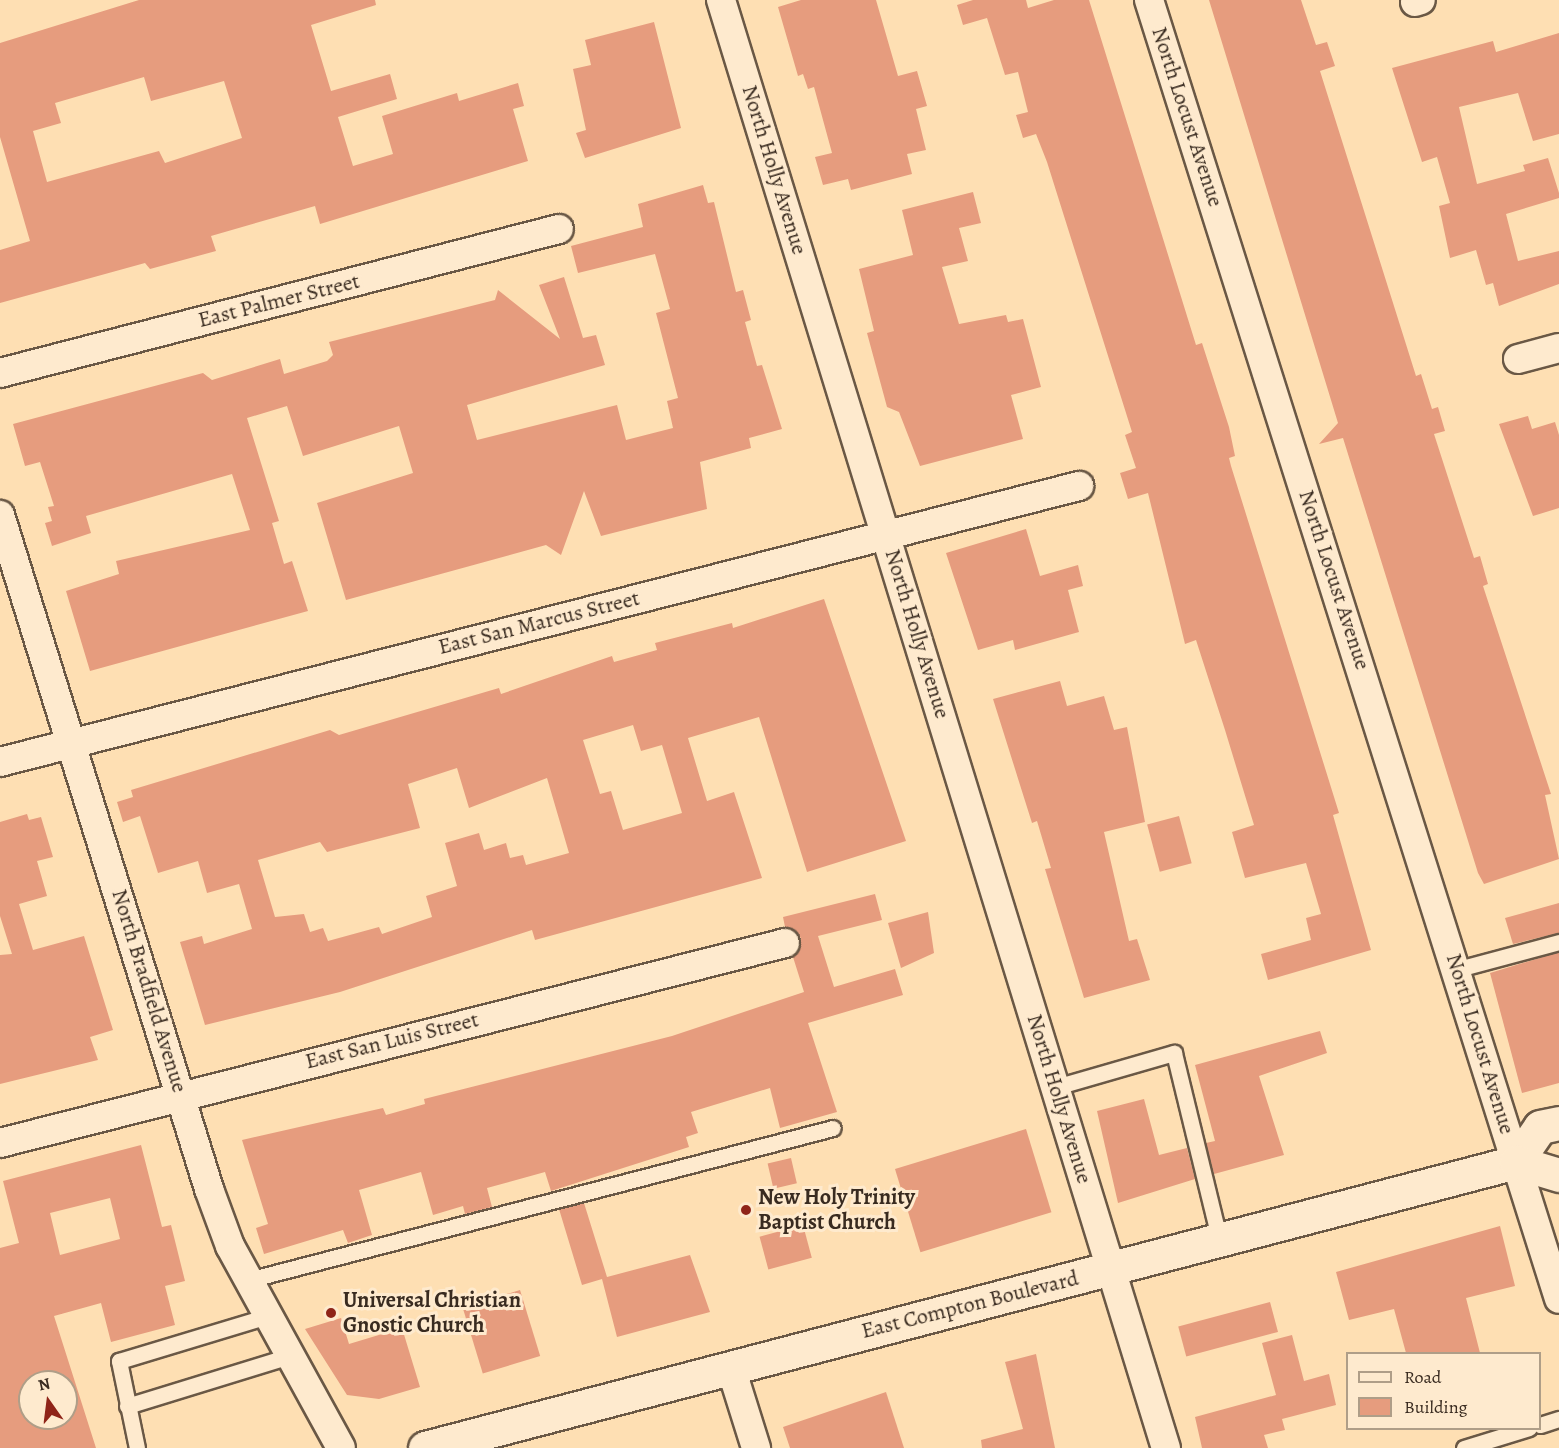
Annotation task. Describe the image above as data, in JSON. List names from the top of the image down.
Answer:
{
  "streets": {
    "main road": ["East Compton Boulevard"],
    "street": [
      "North Locust Avenue",
      "North Holly Avenue",
      "East Palmer Street",
      "East San Marcus Street",
      "North Bradfield Avenue",
      "East San Luis Street"
    ]
  },
  "crossings": [
    ["North Locust Avenue", "East Compton Boulevard"],
    ["North Holly Avenue", "East San Marcus Street"],
    ["North Holly Avenue", "East Compton Boulevard"],
    ["East San Marcus Street", "North Bradfield Avenue"],
    ["North Bradfield Avenue", "East San Luis Street"]
  ],
  "places": ["New Holy Trinity Baptist Church", "Universal Christian Gnostic Church"],
  "legend": ["Road", "Building"],
  "north": "top"
}
